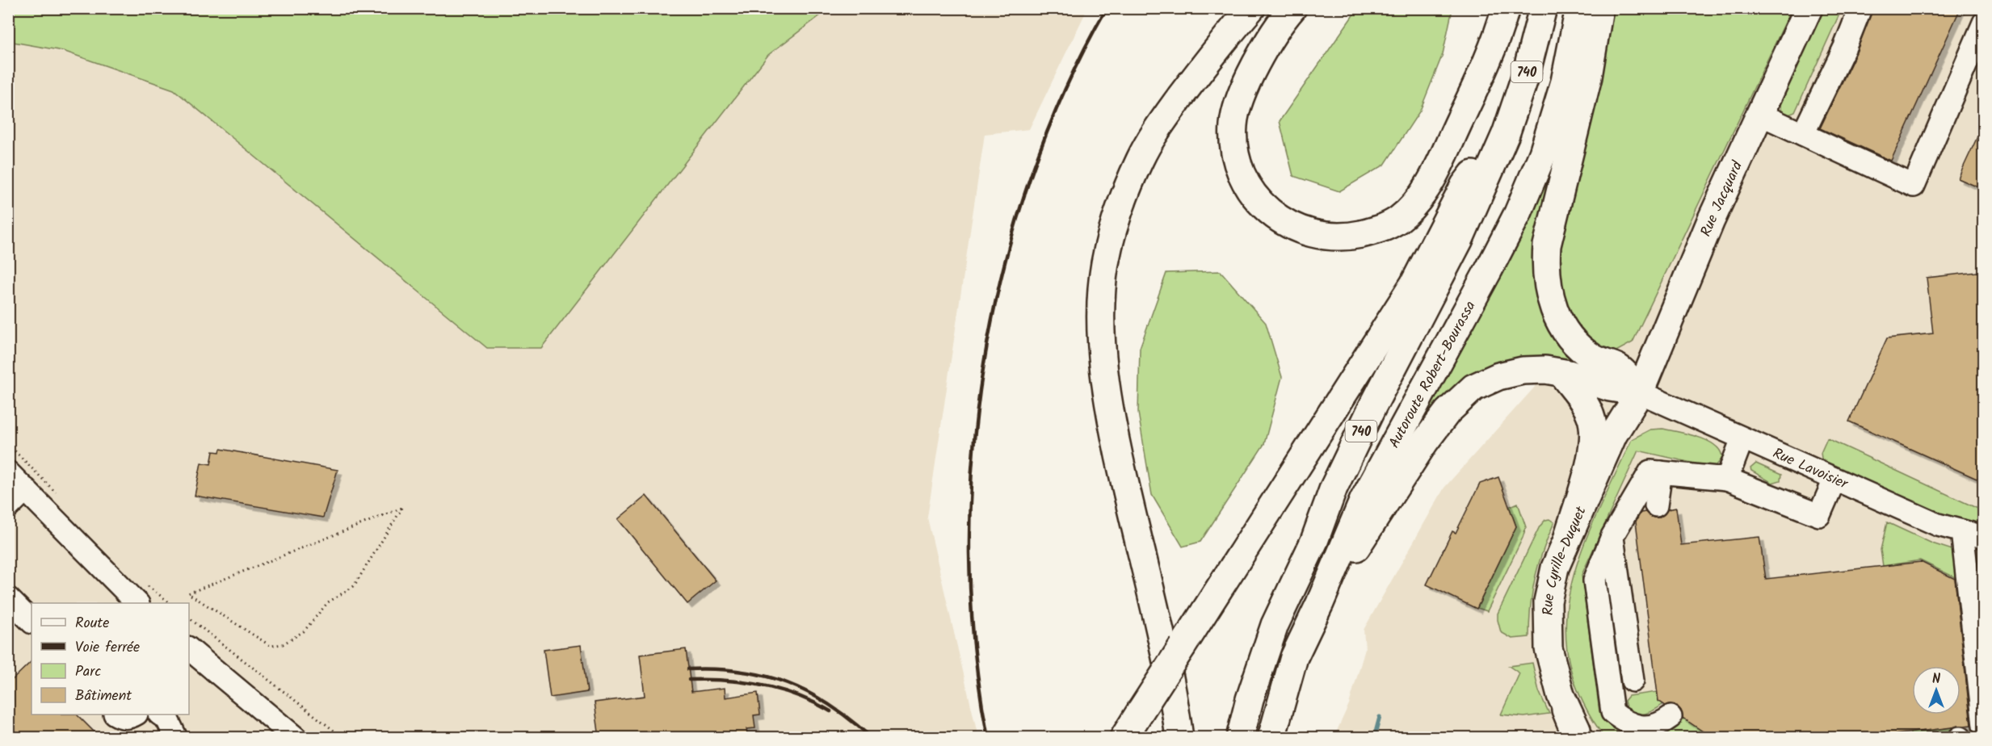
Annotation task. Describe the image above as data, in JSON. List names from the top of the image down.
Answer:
{
  "streets": {
    "main road": [
      "740",
      "Rue Jacquard",
      "Autoroute Robert-Bourassa",
      "Rue Cyrille-Duquet"
    ],
    "street": ["Rue Lavoisier"]
  },
  "crossings": [
    ["Rue Jacquard", "Rue Lavoisier"],
    ["Rue Jacquard", "Rue Cyrille-Duquet"],
    ["Rue Lavoisier", "Rue Cyrille-Duquet"]
  ],
  "legend": [
    "Route",
    "Voie ferrée",
    "Parc",
    "Bâtiment"
  ],
  "north": "top"
}
